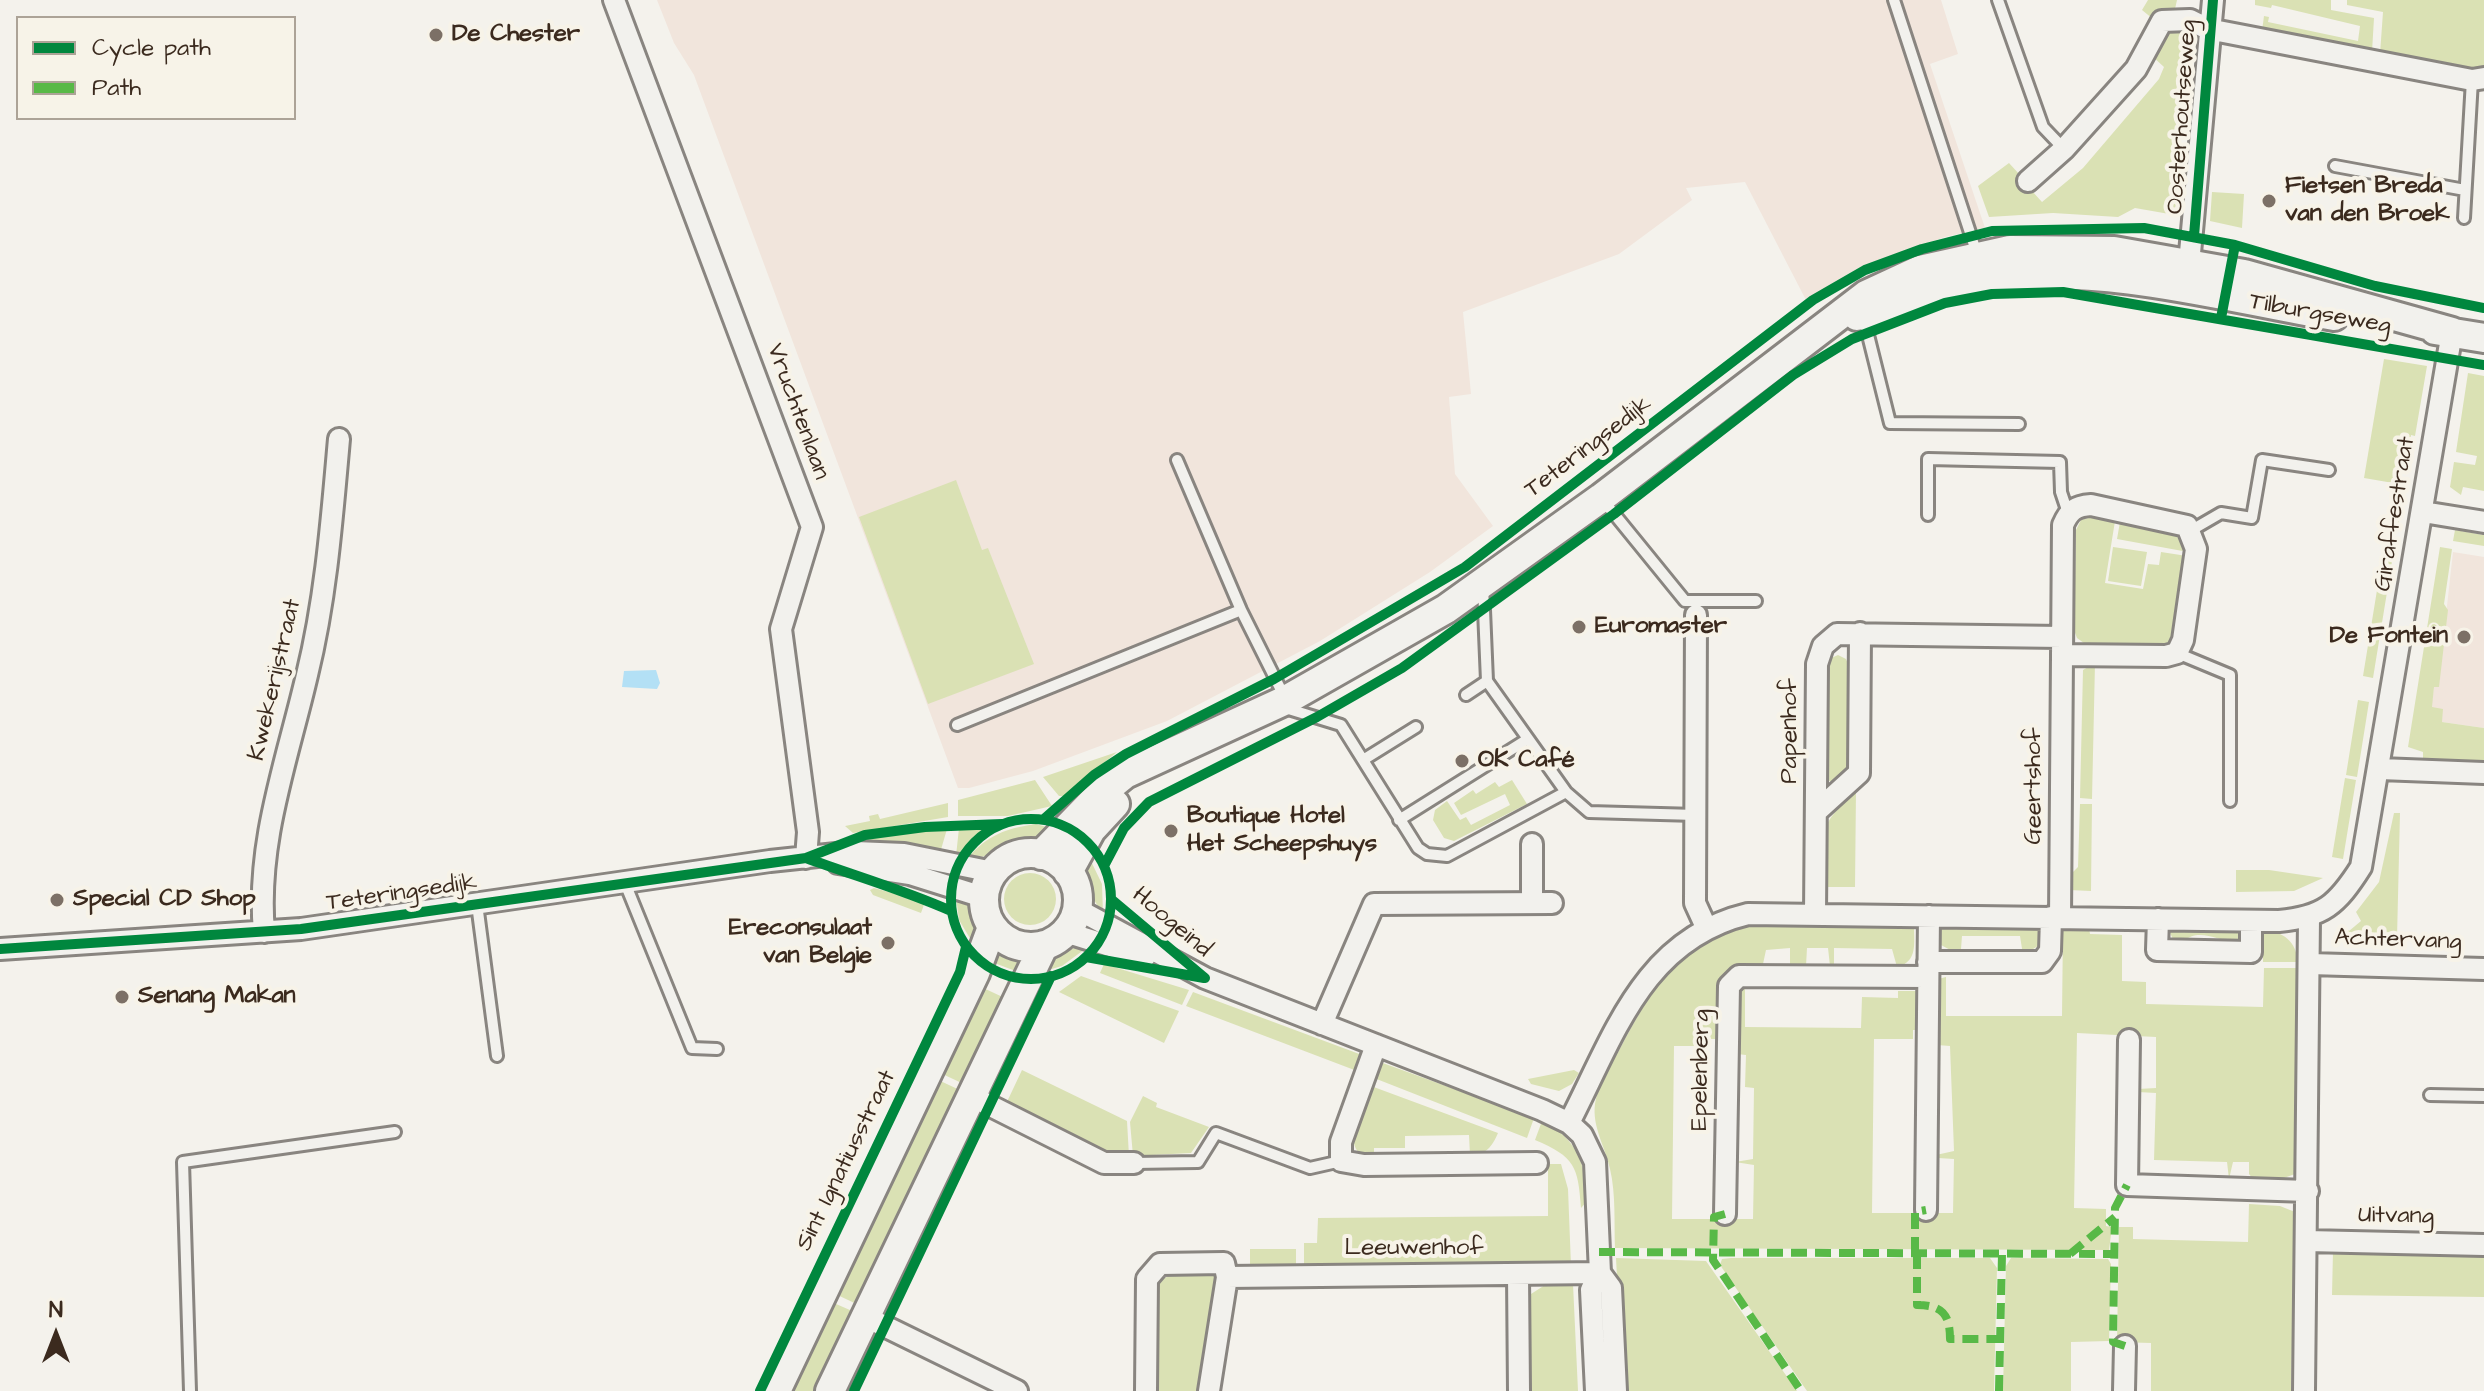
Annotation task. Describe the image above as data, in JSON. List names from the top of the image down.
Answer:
{
  "streets": {
    "main road": ["Tilburgseweg", "Teteringsedijk", "Sint Ignatiusstraat"],
    "street": [
      "Oosterhoutseweg",
      "Vruchtenlaan",
      "Giraffestraat",
      "Kwekerijstraat",
      "Papenhof",
      "Geertshof",
      "Hoogeind",
      "Achtervang",
      "Epelenberg",
      "Uitvang",
      "Leeuwenhof"
    ]
  },
  "crossings": [
    ["Oosterhoutseweg", "Tilburgseweg"],
    ["Oosterhoutseweg", "Teteringsedijk"],
    ["Tilburgseweg", "Teteringsedijk"],
    ["Tilburgseweg", "Giraffestraat"],
    ["Vruchtenlaan", "Teteringsedijk"],
    ["Teteringsedijk", "Kwekerijstraat"],
    ["Teteringsedijk", "Hoogeind"],
    ["Teteringsedijk", "Sint Ignatiusstraat"],
    ["Papenhof", "Geertshof"],
    ["Geertshof", "Epelenberg"],
    ["Hoogeind", "Sint Ignatiusstraat"]
  ],
  "places": [
    "De Chester",
    "Fietsen Breda van den Broek",
    "Euromaster",
    "De Fontein",
    "OK Café",
    "Boutique Hotel Het Scheepshuys",
    "Special CD Shop",
    "Ereconsulaat van Belgie",
    "Senang Makan"
  ],
  "legend": ["Cycle path", "Path"],
  "north": "top"
}
